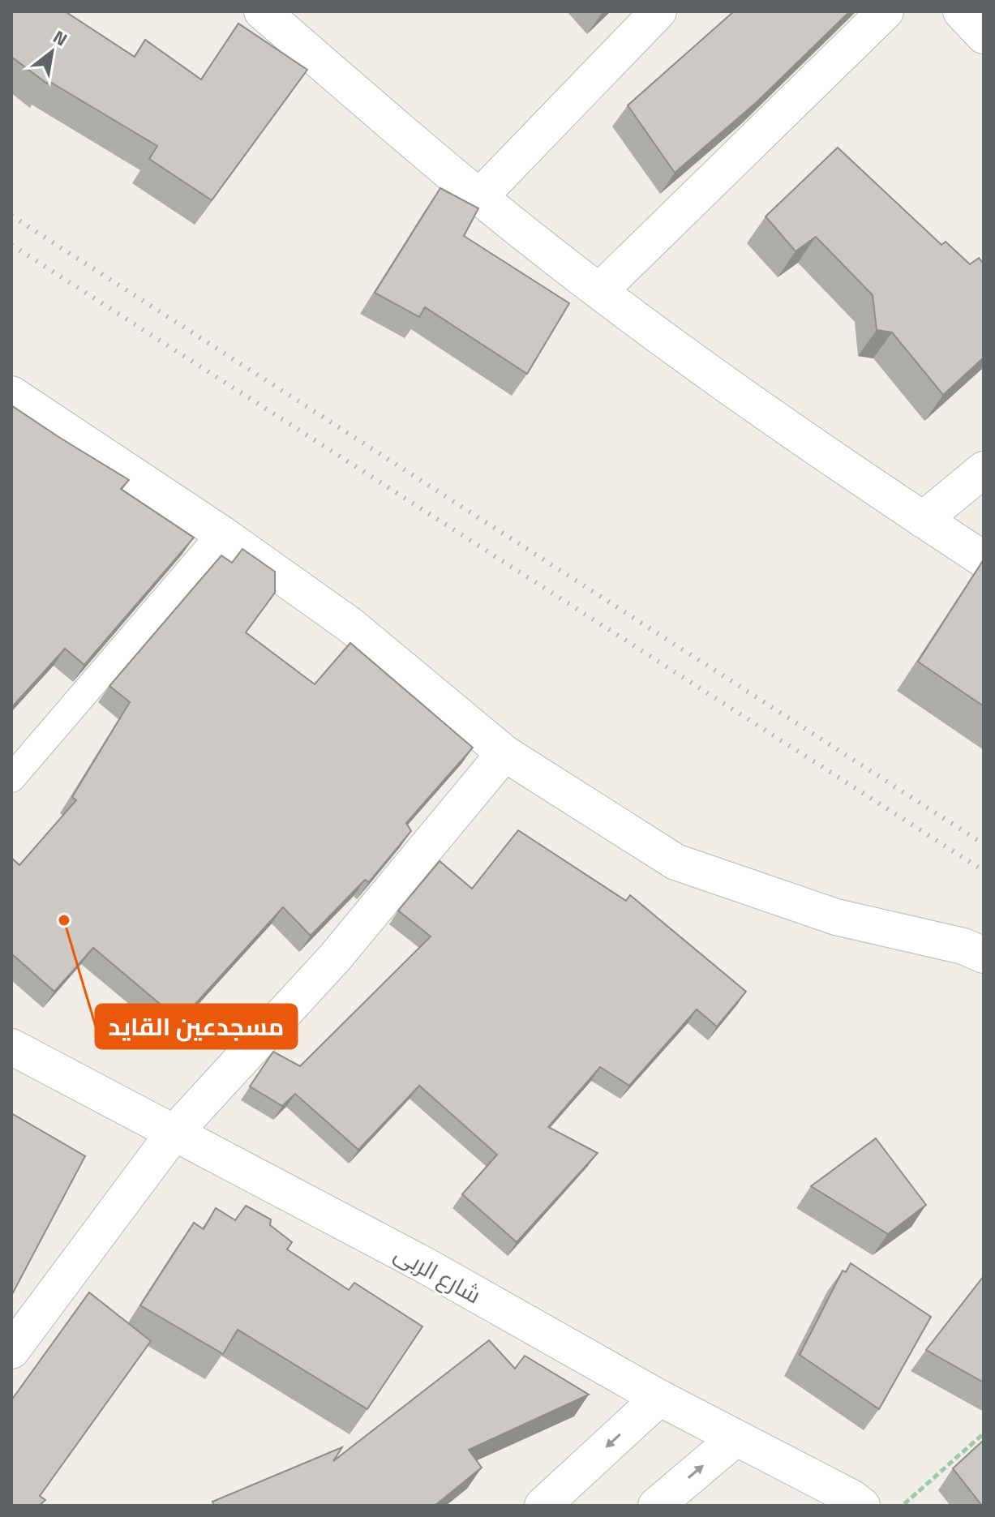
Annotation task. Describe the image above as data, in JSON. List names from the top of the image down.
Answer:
{
  "streets": {
    "street": ["شارع الربى"]
  },
  "places": ["مسجدعين القايد"],
  "north": "top right"
}
